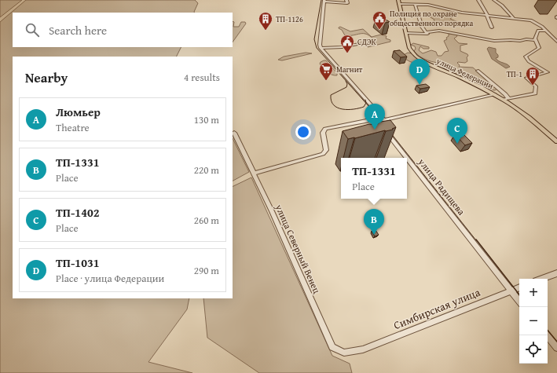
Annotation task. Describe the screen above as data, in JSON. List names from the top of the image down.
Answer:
{
  "streets": {
    "main road": ["улица Федерации"],
    "street": ["улица Радищева", "улица Северный Венец", "Симбирская улица"]
  },
  "crossings": [
    ["улица Радищева", "Симбирская улица"],
    ["улица Северный Венец", "Симбирская улица"]
  ],
  "places": {
    "public building": ["Полиция по охране общественного порядка", "СДЭК"],
    "building": ["ТП-1126", "ТП-1"],
    "supermarket": ["Магнит"]
  },
  "page": {
    "search": "Search here",
    "heading": ["Nearby", "4 results"],
    "pins": [
      "D",
      "A",
      "C",
      "B"
    ],
    "list": [
      {
        "mark": "A",
        "name": "Люмьер",
        "note": "Theatre",
        "value": "130 m"
      },
      {
        "mark": "B",
        "name": "ТП-1331",
        "note": "Place",
        "value": "220 m"
      },
      {
        "mark": "C",
        "name": "ТП-1402",
        "note": "Place",
        "value": "260 m"
      },
      {
        "mark": "D",
        "name": "ТП-1031",
        "note": "Place · улица Федерации",
        "value": "290 m"
      }
    ],
    "popup": ["ТП-1331", "Place"],
    "map_buttons": ["+", "−"]
  }
}
